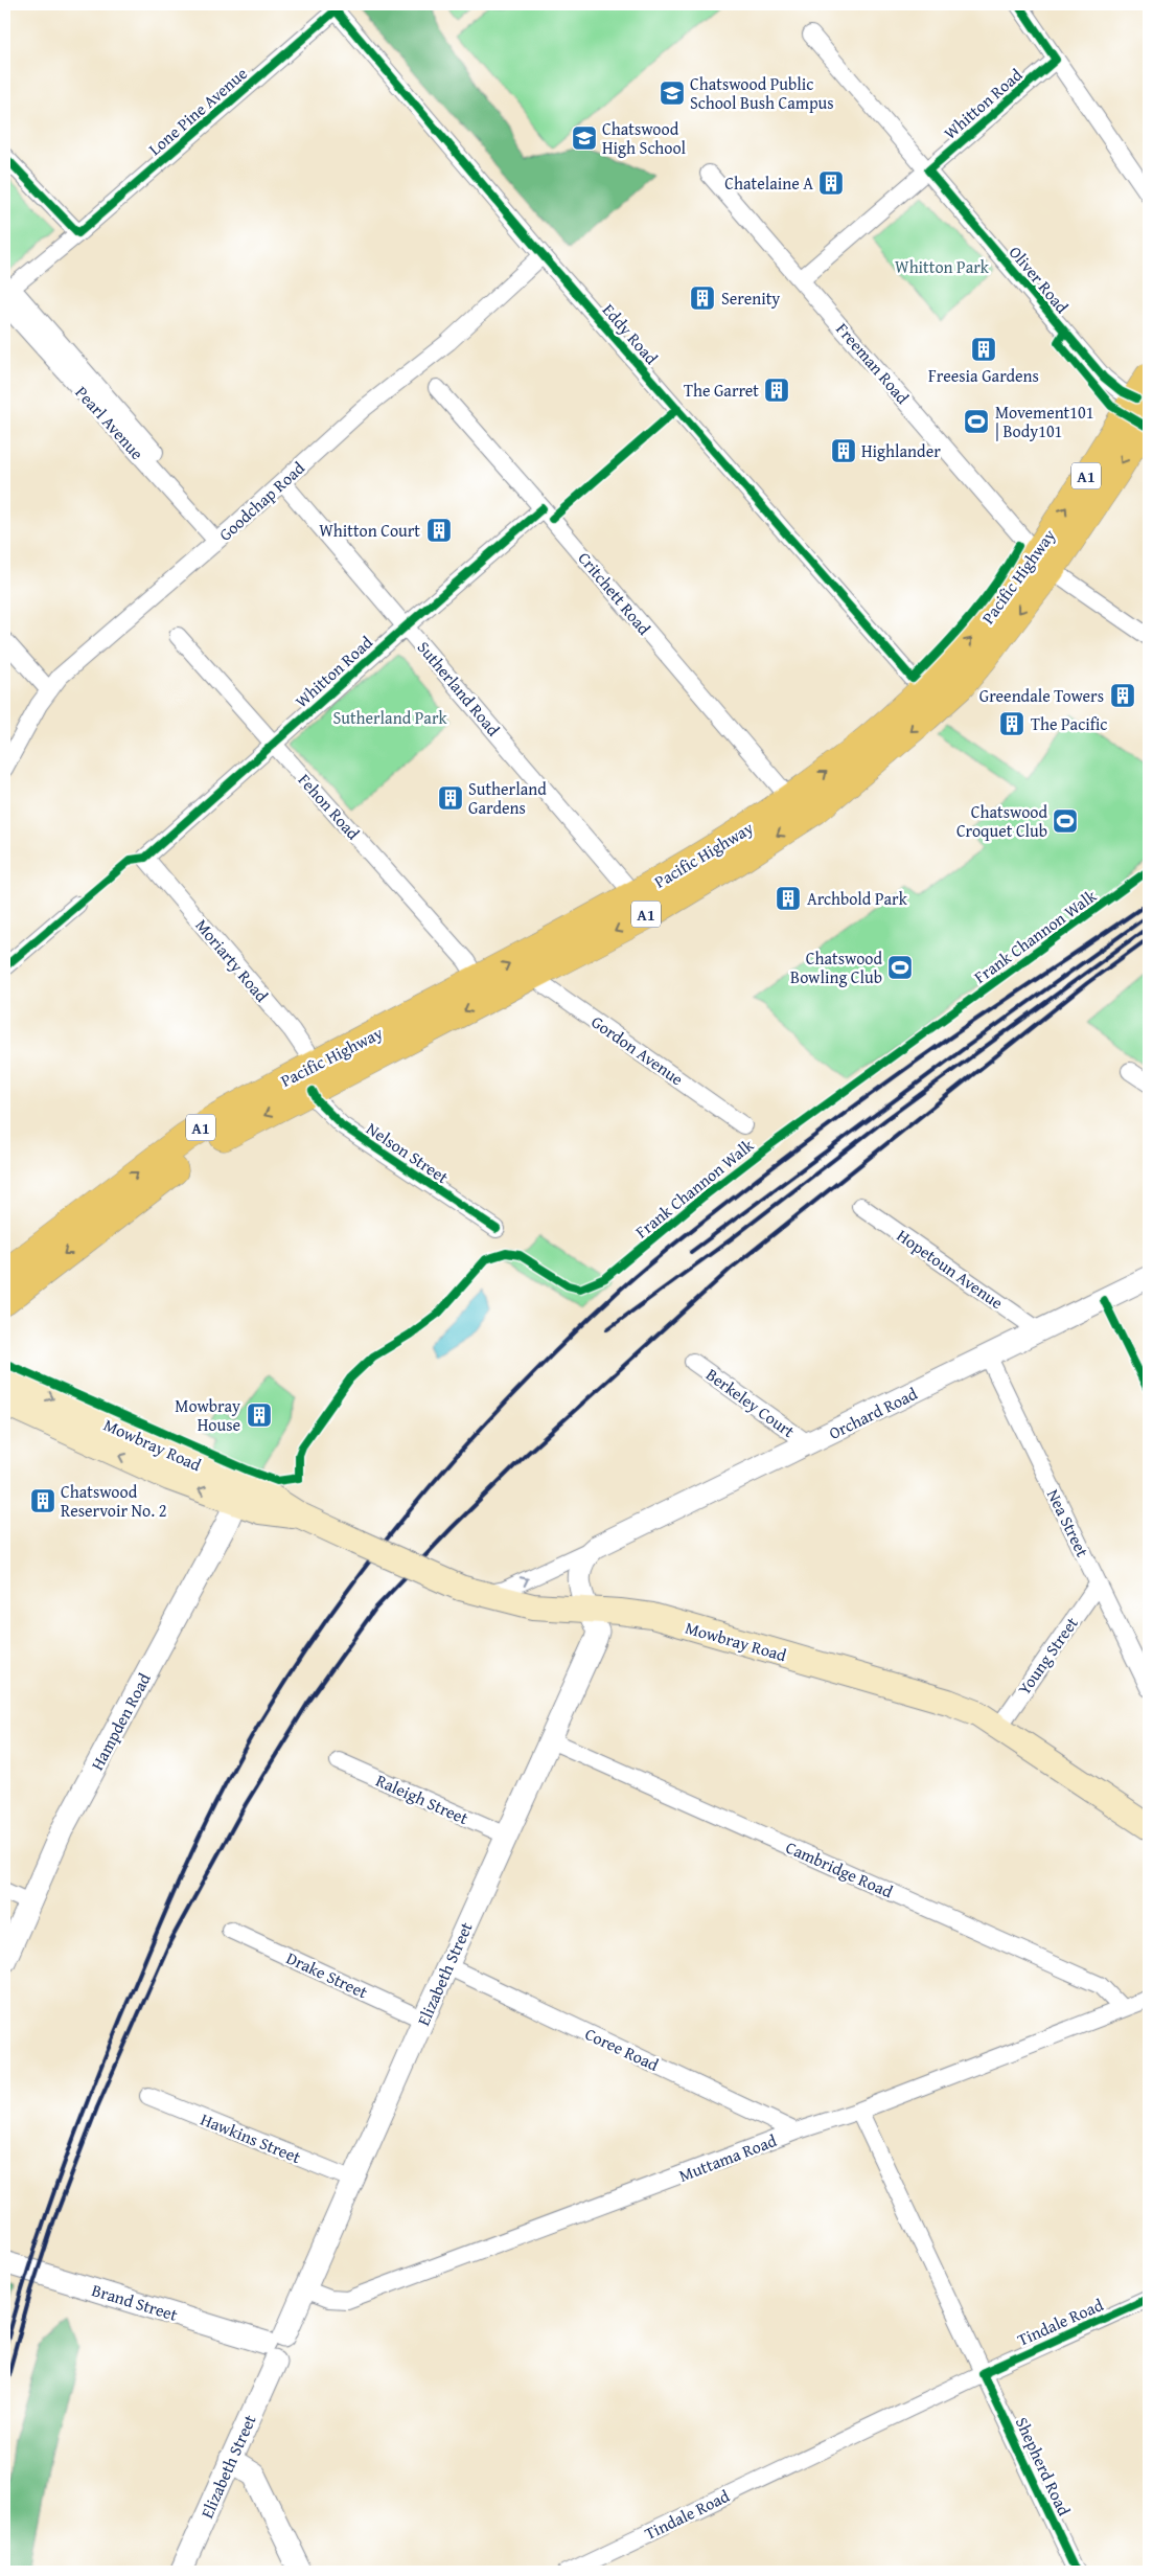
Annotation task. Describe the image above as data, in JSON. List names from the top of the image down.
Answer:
{
  "streets": {
    "highway": ["A1", "Pacific Highway"],
    "main road": ["Mowbray Road"],
    "street": [
      "Whitton Road",
      "Lone Pine Avenue",
      "Oliver Road",
      "Eddy Road",
      "Freeman Road",
      "Pearl Avenue",
      "Goodchap Road",
      "Critchett Road",
      "Sutherland Road",
      "Fehon Road",
      "Moriarty Road",
      "Gordon Avenue",
      "Nelson Street",
      "Hopetoun Avenue",
      "Berkeley Court",
      "Orchard Road",
      "Nea Street",
      "Young Street",
      "Hampden Road",
      "Raleigh Street",
      "Cambridge Road",
      "Elizabeth Street",
      "Drake Street",
      "Coree Road",
      "Hawkins Street",
      "Muttama Road",
      "Brand Street",
      "Tindale Road",
      "Shepherd Road"
    ],
    "cycle path": ["Frank Channon Walk"]
  },
  "crossings": [
    ["Whitton Road", "Oliver Road"],
    ["Whitton Road", "Freeman Road"],
    ["Whitton Road", "Critchett Road"],
    ["Whitton Road", "Sutherland Road"],
    ["Whitton Road", "Fehon Road"],
    ["Whitton Road", "Moriarty Road"],
    ["Lone Pine Avenue", "Eddy Road"],
    ["Lone Pine Avenue", "Pearl Avenue"],
    ["Oliver Road", "Pacific Highway"],
    ["Eddy Road", "Goodchap Road"],
    ["Eddy Road", "Pacific Highway"],
    ["Freeman Road", "Pacific Highway"],
    ["Pearl Avenue", "Goodchap Road"],
    ["Goodchap Road", "Sutherland Road"],
    ["Pacific Highway", "Critchett Road"],
    ["Pacific Highway", "Sutherland Road"],
    ["Pacific Highway", "Fehon Road"],
    ["Pacific Highway", "Moriarty Road"],
    ["Pacific Highway", "Gordon Avenue"],
    ["Pacific Highway", "Nelson Street"],
    ["Moriarty Road", "Nelson Street"],
    ["Hopetoun Avenue", "Orchard Road"],
    ["Berkeley Court", "Orchard Road"],
    ["Orchard Road", "Mowbray Road"],
    ["Orchard Road", "Nea Street"],
    ["Orchard Road", "Elizabeth Street"],
    ["Mowbray Road", "Young Street"],
    ["Mowbray Road", "Hampden Road"],
    ["Mowbray Road", "Elizabeth Street"],
    ["Nea Street", "Young Street"],
    ["Raleigh Street", "Elizabeth Street"],
    ["Cambridge Road", "Elizabeth Street"],
    ["Cambridge Road", "Muttama Road"],
    ["Elizabeth Street", "Drake Street"],
    ["Elizabeth Street", "Coree Road"],
    ["Elizabeth Street", "Hawkins Street"],
    ["Elizabeth Street", "Muttama Road"],
    ["Elizabeth Street", "Brand Street"],
    ["Coree Road", "Muttama Road"],
    ["Muttama Road", "Shepherd Road"],
    ["Tindale Road", "Shepherd Road"]
  ],
  "parks": ["Whitton Park", "Sutherland Park"],
  "places": {
    "school or university": ["Chatswood Public School Bush Campus", "Chatswood High School"],
    "building": [
      "Chatelaine A",
      "Serenity",
      "Freesia Gardens",
      "The Garret",
      "Highlander",
      "Whitton Court",
      "Greendale Towers",
      "The Pacific",
      "Sutherland Gardens",
      "Archbold Park",
      "Mowbray House",
      "Chatswood Reservoir No. 2"
    ],
    "sports": ["Movement101 | Body101", "Chatswood Croquet Club", "Chatswood Bowling Club"]
  }
}
